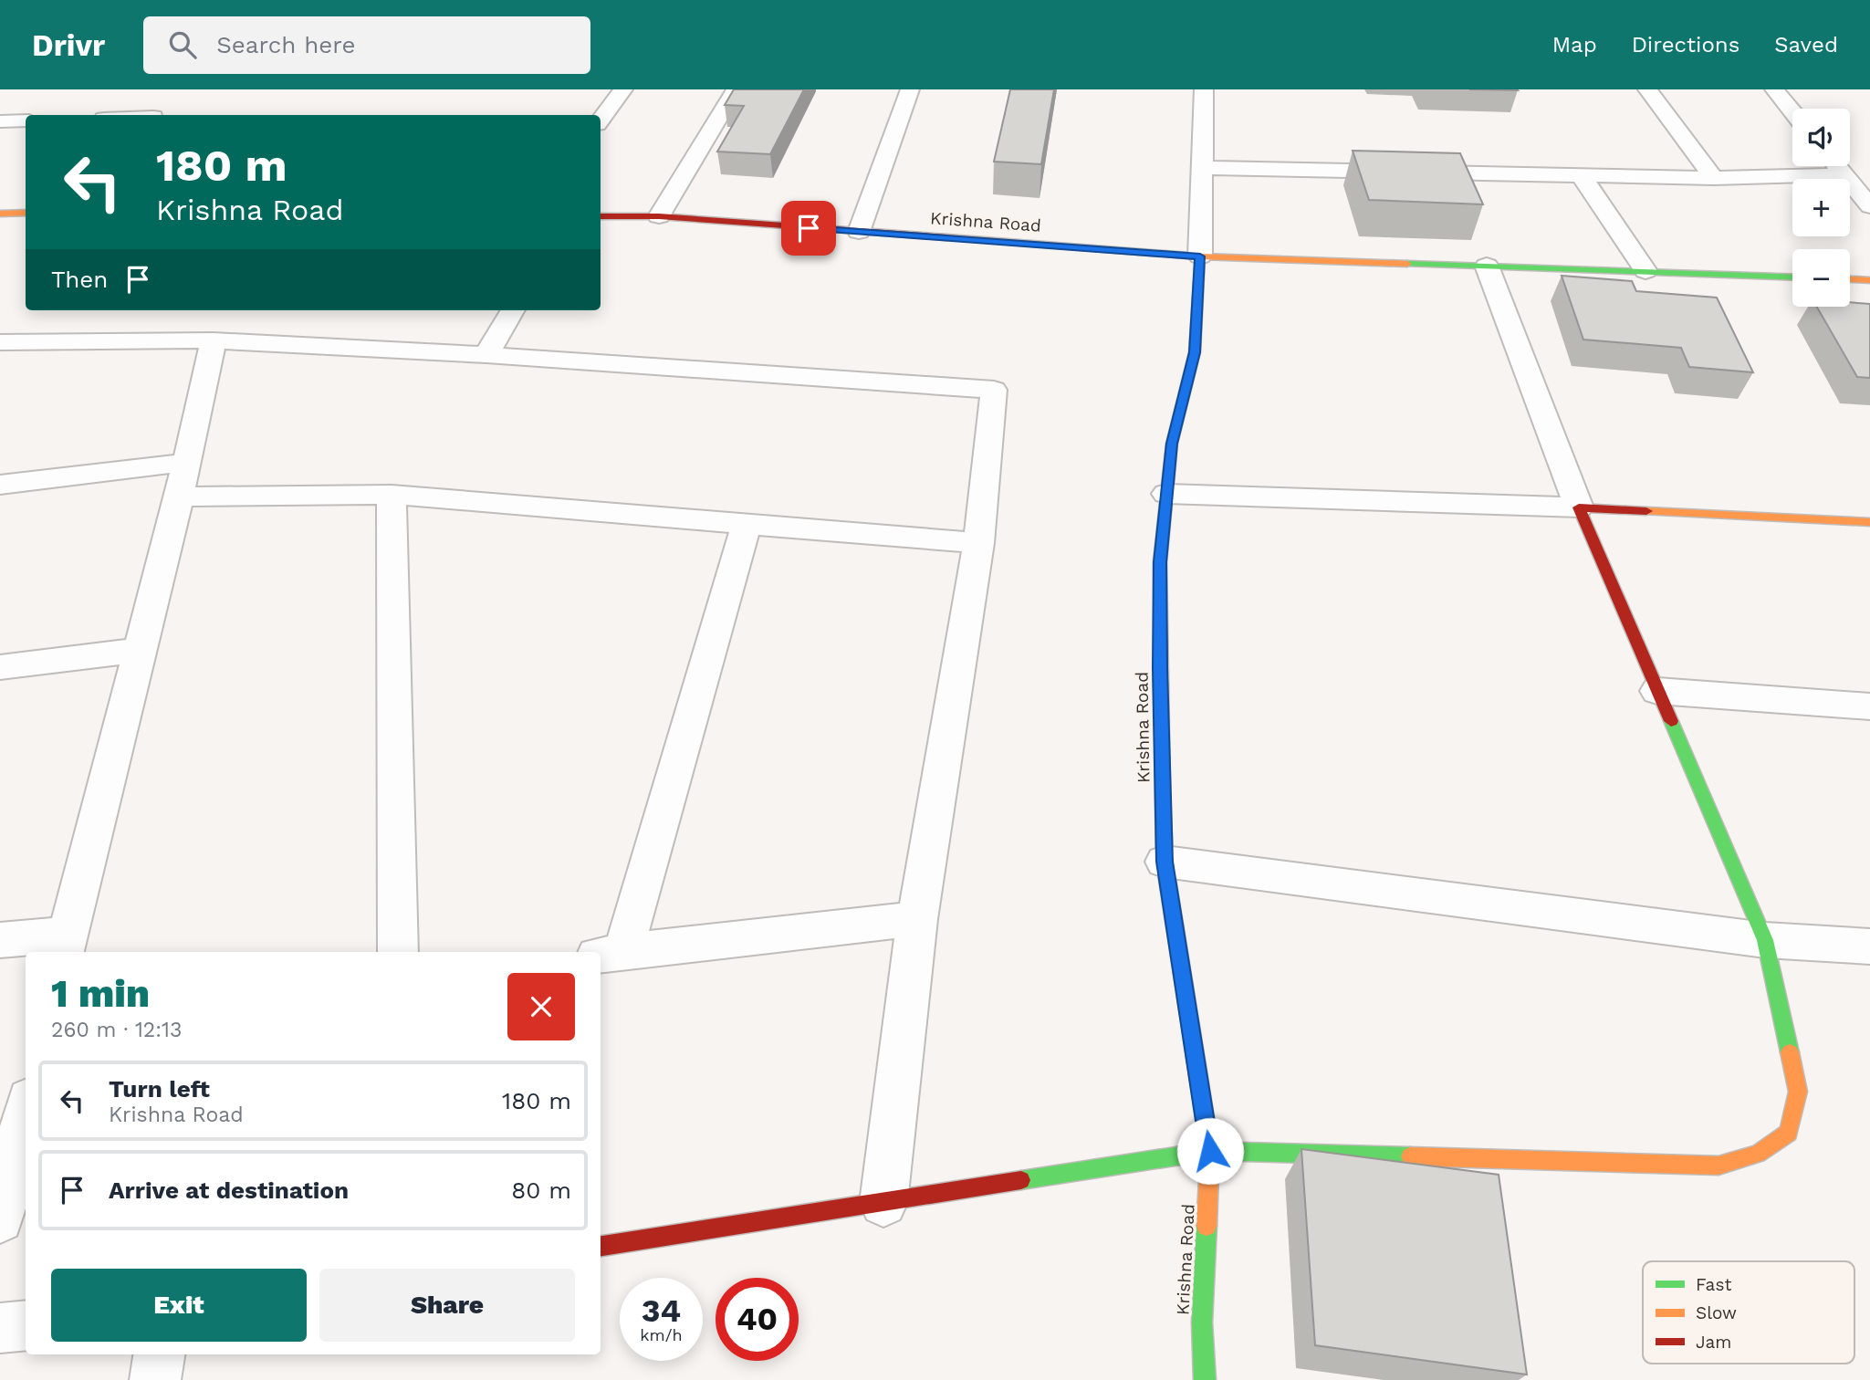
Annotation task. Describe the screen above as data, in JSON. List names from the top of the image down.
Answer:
{
  "streets": {
    "street": ["Krishna Road"]
  },
  "legend": ["Fast", "Slow", "Jam"],
  "page": {
    "header": "Drivr",
    "search": "Search here",
    "nav": ["Map", "Directions", "Saved"],
    "map_buttons": ["+", "−"],
    "turn": ["180 m", "Krishna Road"],
    "then": "Then",
    "heading": ["1 min", "260 m · 12:13"],
    "list": [
      {
        "name": "Turn left",
        "note": "Krishna Road",
        "value": "180 m"
      },
      {
        "name": "Arrive at destination",
        "value": "80 m"
      }
    ],
    "buttons": ["Exit", "Share"],
    "speed": "34 km/h",
    "limit": "40"
  }
}
